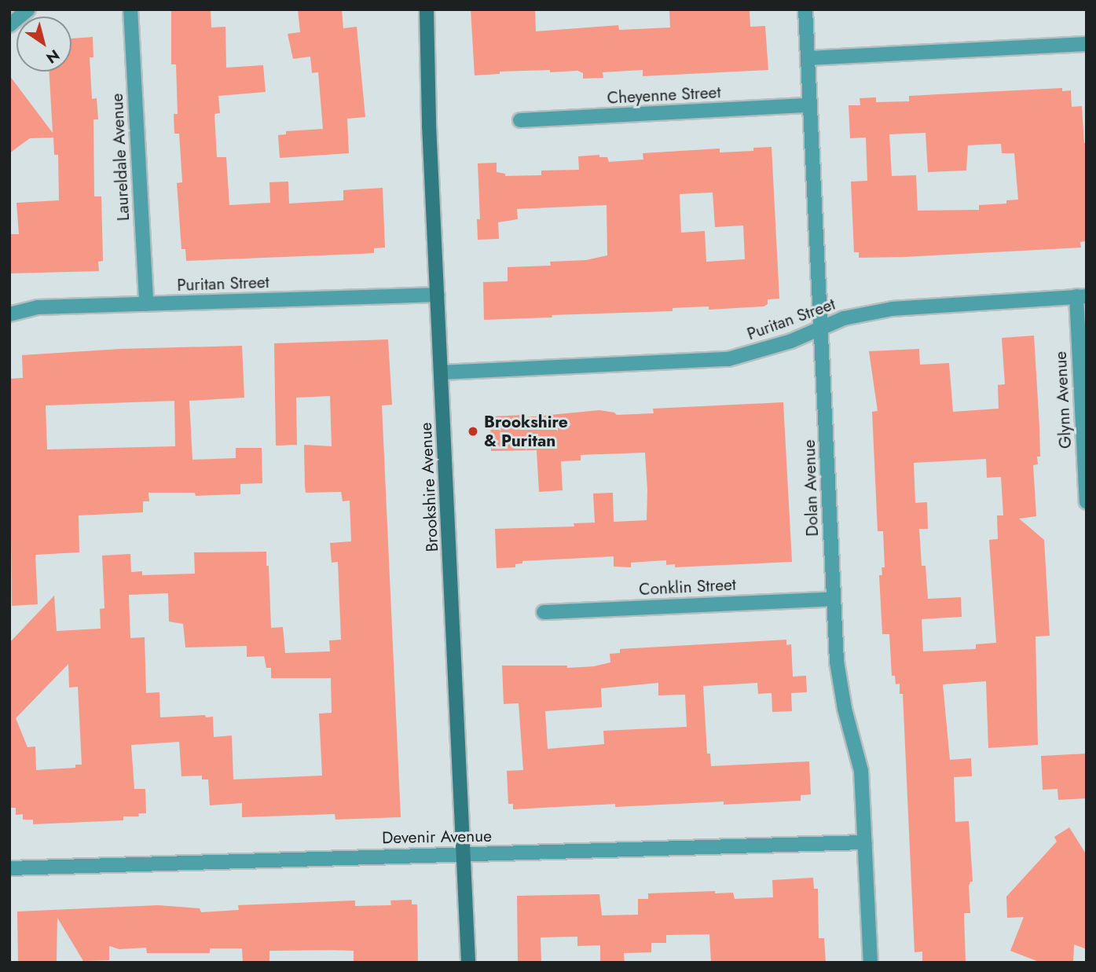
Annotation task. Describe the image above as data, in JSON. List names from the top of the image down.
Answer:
{
  "streets": {
    "street": [
      "Cheyenne Street",
      "Laureldale Avenue",
      "Puritan Street",
      "Glynn Avenue",
      "Brookshire Avenue",
      "Dolan Avenue",
      "Conklin Street",
      "Devenir Avenue"
    ]
  },
  "crossings": [
    ["Cheyenne Street", "Dolan Avenue"],
    ["Laureldale Avenue", "Puritan Street"],
    ["Puritan Street", "Glynn Avenue"],
    ["Puritan Street", "Brookshire Avenue"],
    ["Puritan Street", "Dolan Avenue"],
    ["Brookshire Avenue", "Devenir Avenue"],
    ["Dolan Avenue", "Conklin Street"],
    ["Dolan Avenue", "Devenir Avenue"]
  ],
  "places": ["Brookshire & Puritan"],
  "north": "bottom right"
}
